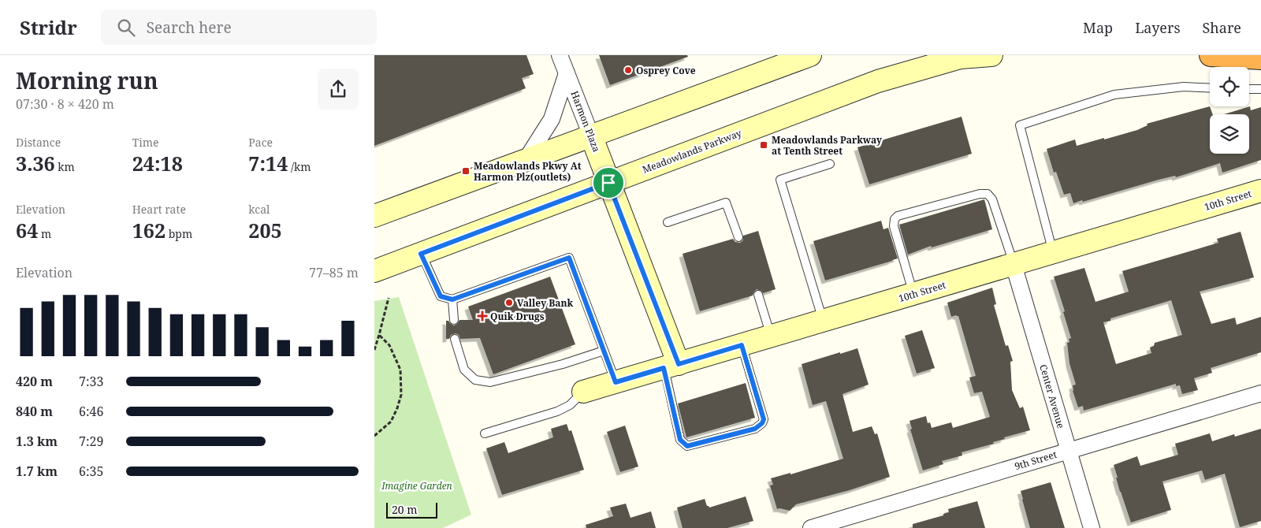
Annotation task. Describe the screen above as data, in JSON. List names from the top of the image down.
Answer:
{
  "streets": {
    "main road": ["Harmon Plaza", "Meadowlands Parkway", "10th Street"],
    "street": ["Center Avenue", "9th Street"]
  },
  "crossings": [
    ["Harmon Plaza", "Meadowlands Parkway"],
    ["Harmon Plaza", "10th Street"],
    ["10th Street", "Center Avenue"],
    ["Center Avenue", "9th Street"]
  ],
  "parks": ["Imagine Garden"],
  "places": {
    "other": ["Osprey Cove", "Valley Bank"],
    "transit": ["Meadowlands Parkway at Tenth Street", "Meadowlands Pkwy At Harmon Plz(outlets)"],
    "health": ["Quik Drugs"]
  },
  "scale_bar": "20 m",
  "page": {
    "header": "Stridr",
    "search": "Search here",
    "nav": ["Map", "Layers", "Share"],
    "heading": ["Morning run", "07:30 · 8 × 420 m"],
    "stats": [
      ["Distance", "3.36 km"],
      ["Time", "24:18"],
      ["Pace", "7:14 /km"],
      ["Elevation", "64 m"],
      ["Heart rate", "162 bpm"],
      ["kcal", "205"]
    ],
    "chart": ["Elevation", "77–85 m"],
    "list": [
      {
        "name": "420 m",
        "note": "7:33"
      },
      {
        "name": "840 m",
        "note": "6:46"
      },
      {
        "name": "1.3 km",
        "note": "7:29"
      },
      {
        "name": "1.7 km",
        "note": "6:35"
      }
    ],
    "scale": "20 m"
  }
}
